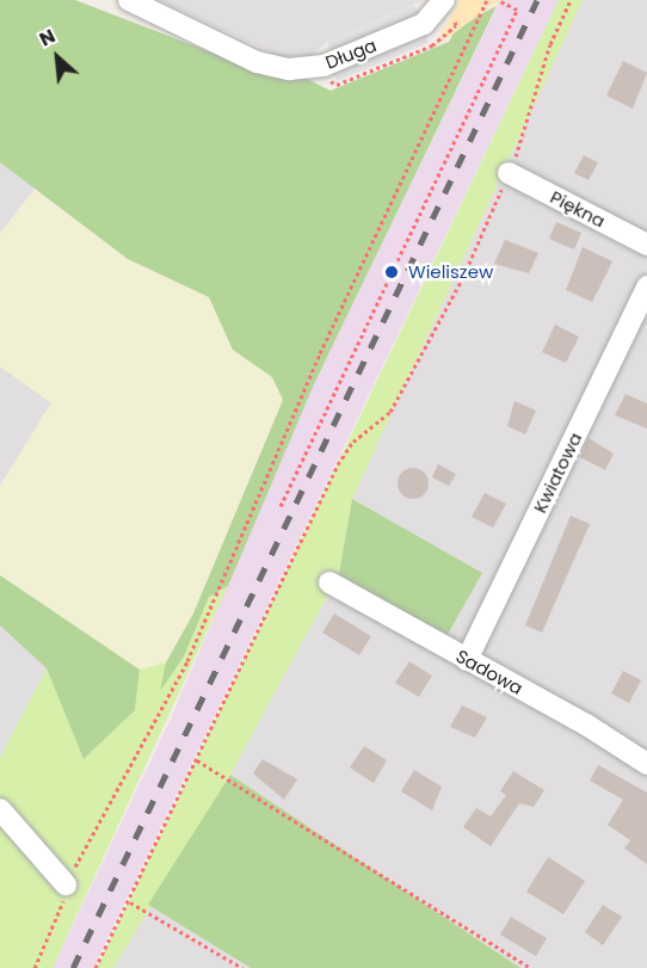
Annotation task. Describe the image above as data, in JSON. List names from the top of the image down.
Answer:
{
  "streets": {
    "street": [
      "Długa",
      "Piękna",
      "Kwiatowa",
      "Sadowa"
    ]
  },
  "crossings": [
    ["Kwiatowa", "Sadowa"]
  ],
  "places": ["Wieliszew"],
  "north": "top left"
}
